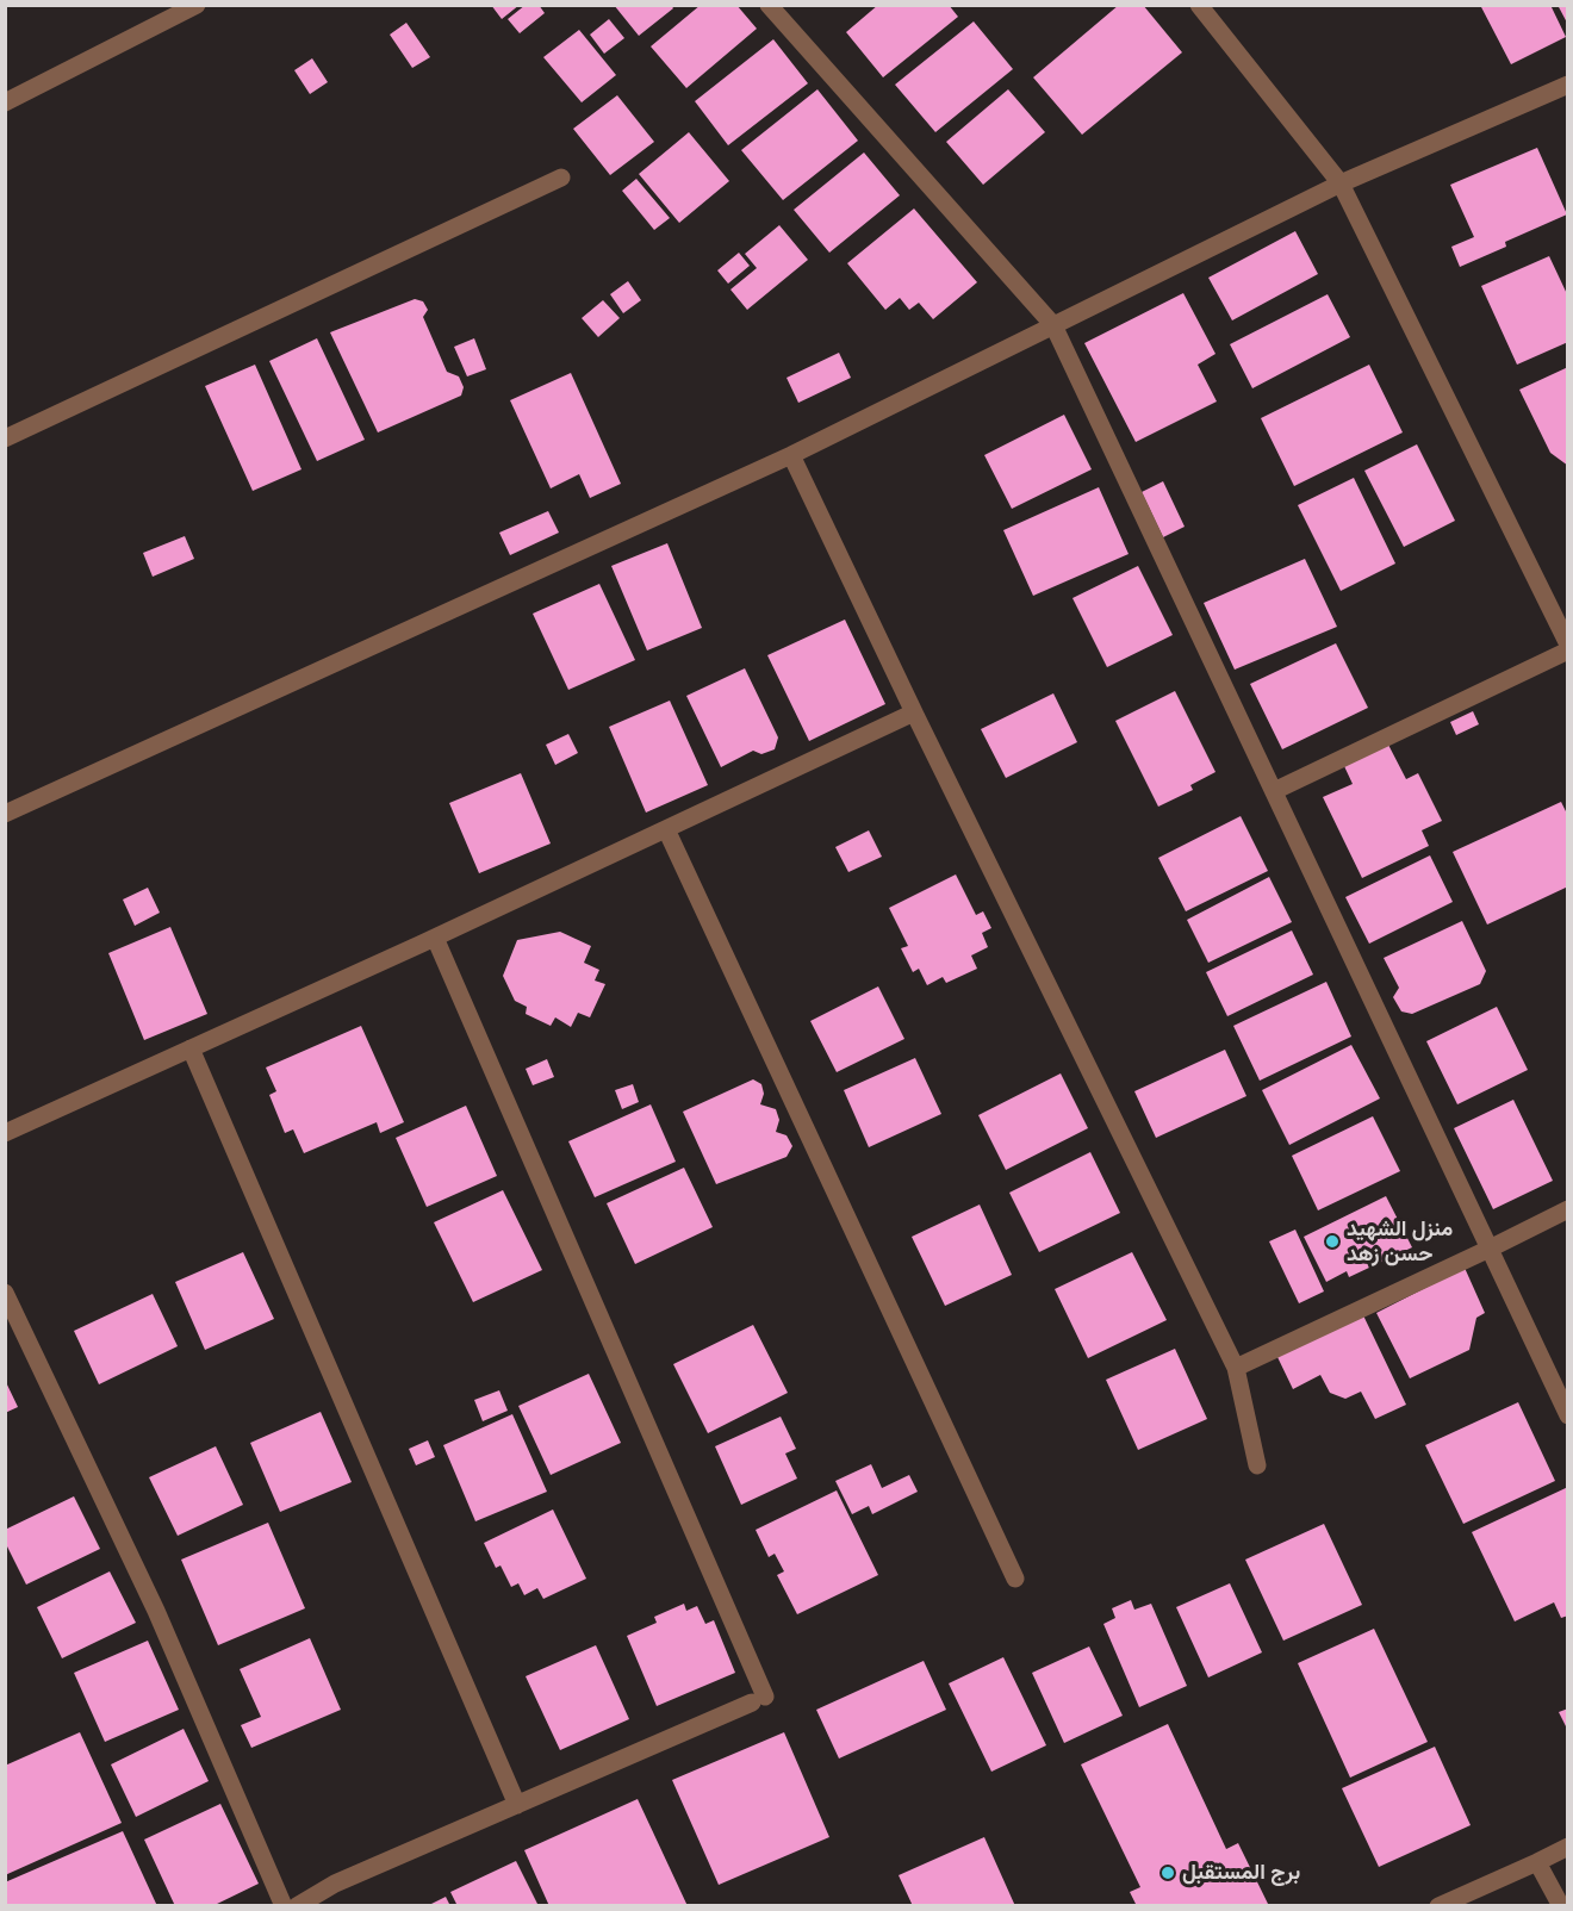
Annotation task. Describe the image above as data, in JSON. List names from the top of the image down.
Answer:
{
  "places": ["منزل الشهيد حسن زهد", "برج المستقبل"]
}
